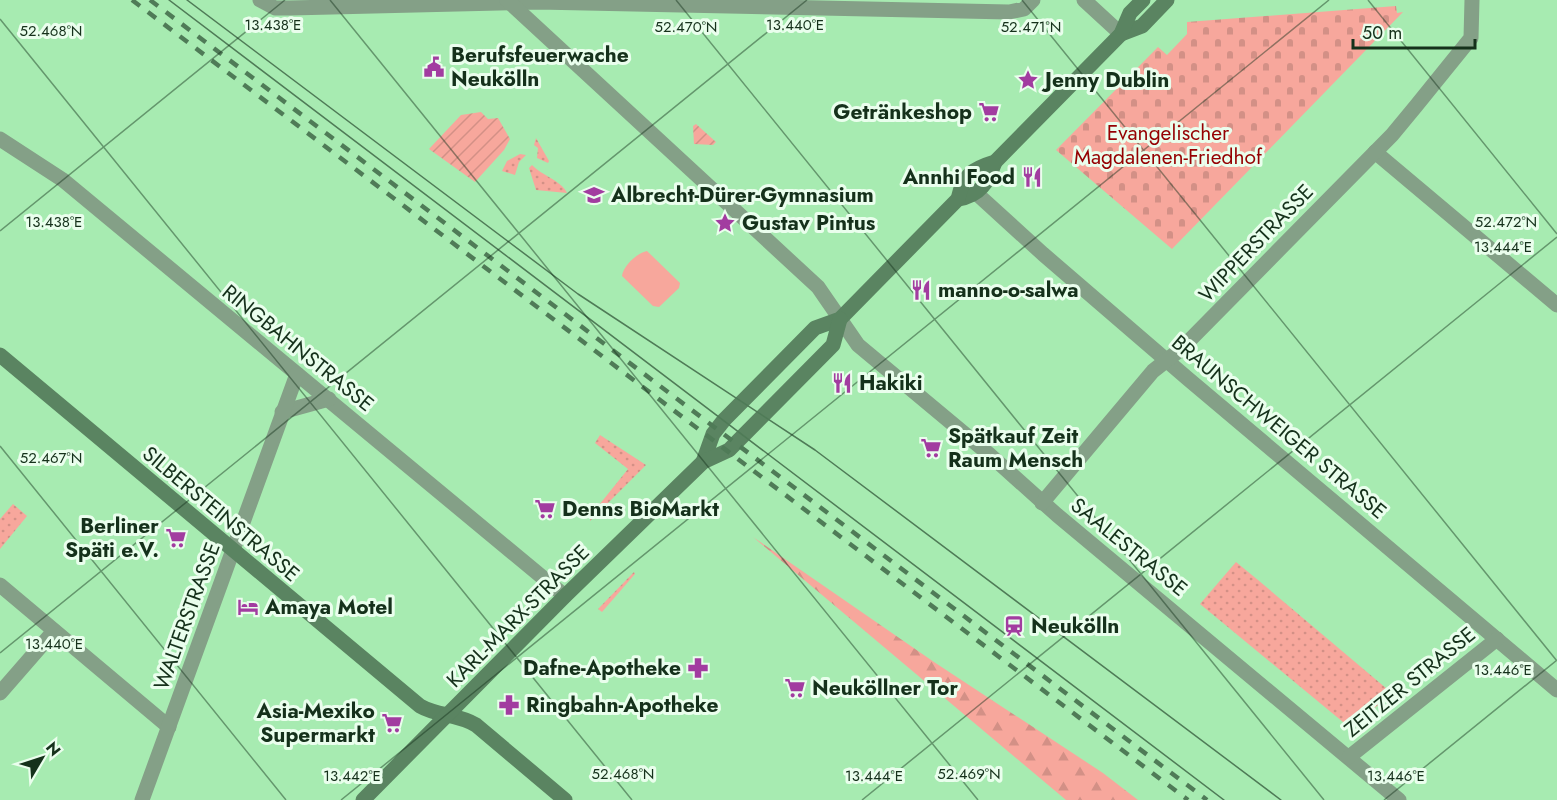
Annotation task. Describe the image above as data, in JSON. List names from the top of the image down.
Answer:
{
  "streets": {
    "main road": ["SILBERSTEINSTRASSE", "KARL-MARX-STRASSE"],
    "street": [
      "WIPPERSTRASSE",
      "RINGBAHNSTRASSE",
      "BRAUNSCHWEIGER STRASSE",
      "SAALESTRASSE",
      "WALTERSTRASSE",
      "ZEITZER STRASSE"
    ]
  },
  "crossings": [
    ["WIPPERSTRASSE", "BRAUNSCHWEIGER STRASSE"],
    ["WIPPERSTRASSE", "SAALESTRASSE"],
    ["RINGBAHNSTRASSE", "WALTERSTRASSE"],
    ["RINGBAHNSTRASSE", "KARL-MARX-STRASSE"],
    ["BRAUNSCHWEIGER STRASSE", "KARL-MARX-STRASSE"],
    ["BRAUNSCHWEIGER STRASSE", "ZEITZER STRASSE"],
    ["SILBERSTEINSTRASSE", "WALTERSTRASSE"],
    ["SILBERSTEINSTRASSE", "KARL-MARX-STRASSE"],
    ["SAALESTRASSE", "KARL-MARX-STRASSE"],
    ["SAALESTRASSE", "ZEITZER STRASSE"]
  ],
  "parks": ["Evangelischer Magdalenen-Friedhof"],
  "places": {
    "public building": ["Berufsfeuerwache Neukölln"],
    "place": ["Jenny Dublin", "Gustav Pintus"],
    "supermarket": [
      "Getränkeshop",
      "Spätkauf Zeit Raum Mensch",
      "Denns BioMarkt",
      "Berliner Späti e.V.",
      "Neuköllner Tor",
      "Asia-Mexiko Supermarkt"
    ],
    "restaurant": ["Annhi Food", "manno-o-salwa", "Hakiki"],
    "school or university": ["Albrecht-Dürer-Gymnasium"],
    "hotel": ["Amaya Motel"],
    "station": ["Neukölln"],
    "pharmacy": ["Dafne-Apotheke", "Ringbahn-Apotheke"]
  },
  "scale_bar": "50 m",
  "north": "top right",
  "coordinates": [
    "13.438°E",
    "13.440°E",
    "52.470°N",
    "52.471°N",
    "52.468°N",
    "52.472°N",
    "13.444°E",
    "52.467°N",
    "13.446°E",
    "52.469°N",
    "13.442°E"
  ]
}
